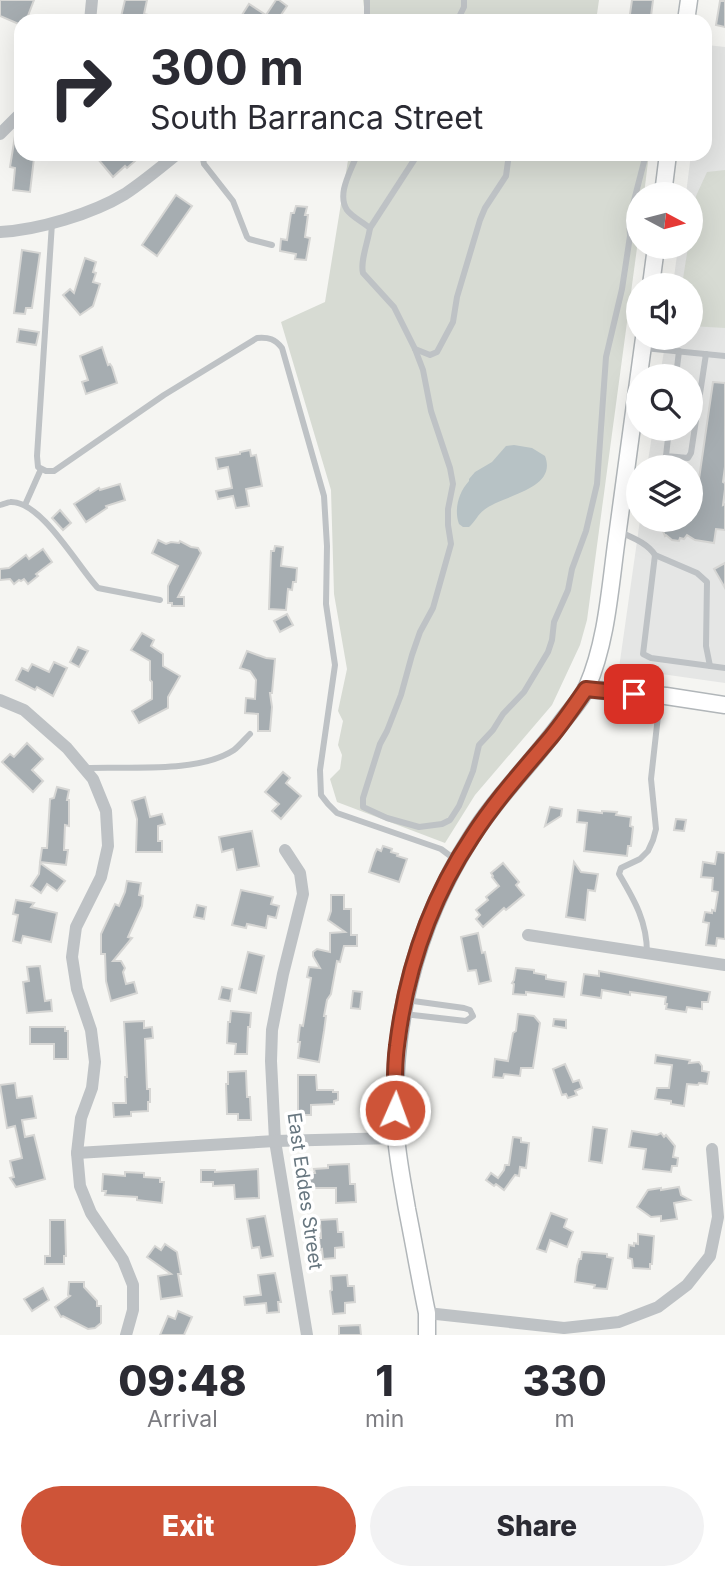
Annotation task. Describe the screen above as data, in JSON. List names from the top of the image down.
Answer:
{
  "streets": {
    "street": ["East Eddes Street"]
  },
  "north": "right",
  "page": {
    "turn": ["300 m", "South Barranca Street"],
    "eta": [
      "09:48",
      "Arrival",
      "1",
      "min",
      "330",
      "m"
    ],
    "buttons": ["Exit", "Share"]
  }
}
